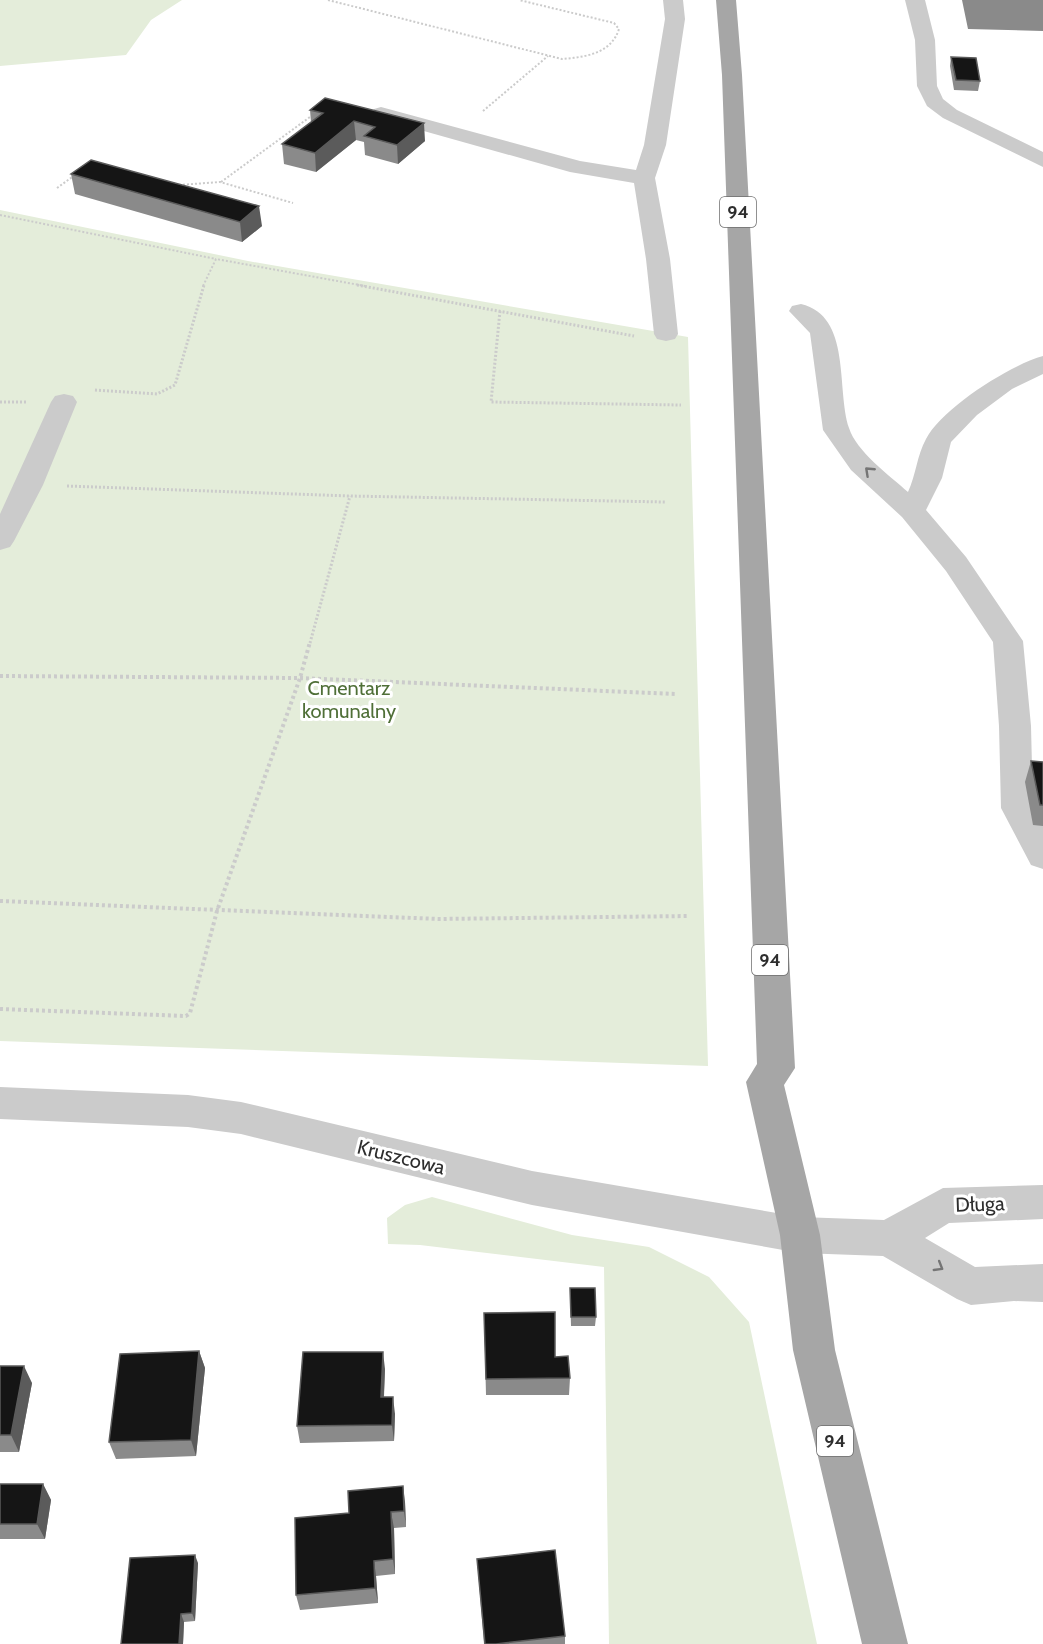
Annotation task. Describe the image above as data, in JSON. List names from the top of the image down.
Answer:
{
  "streets": {
    "main road": ["94"],
    "street": ["Kruszcowa", "Długa"]
  },
  "crossings": [
    ["94", "Kruszcowa"],
    ["Kruszcowa", "Długa"]
  ],
  "parks": ["Cmentarz komunalny"]
}
